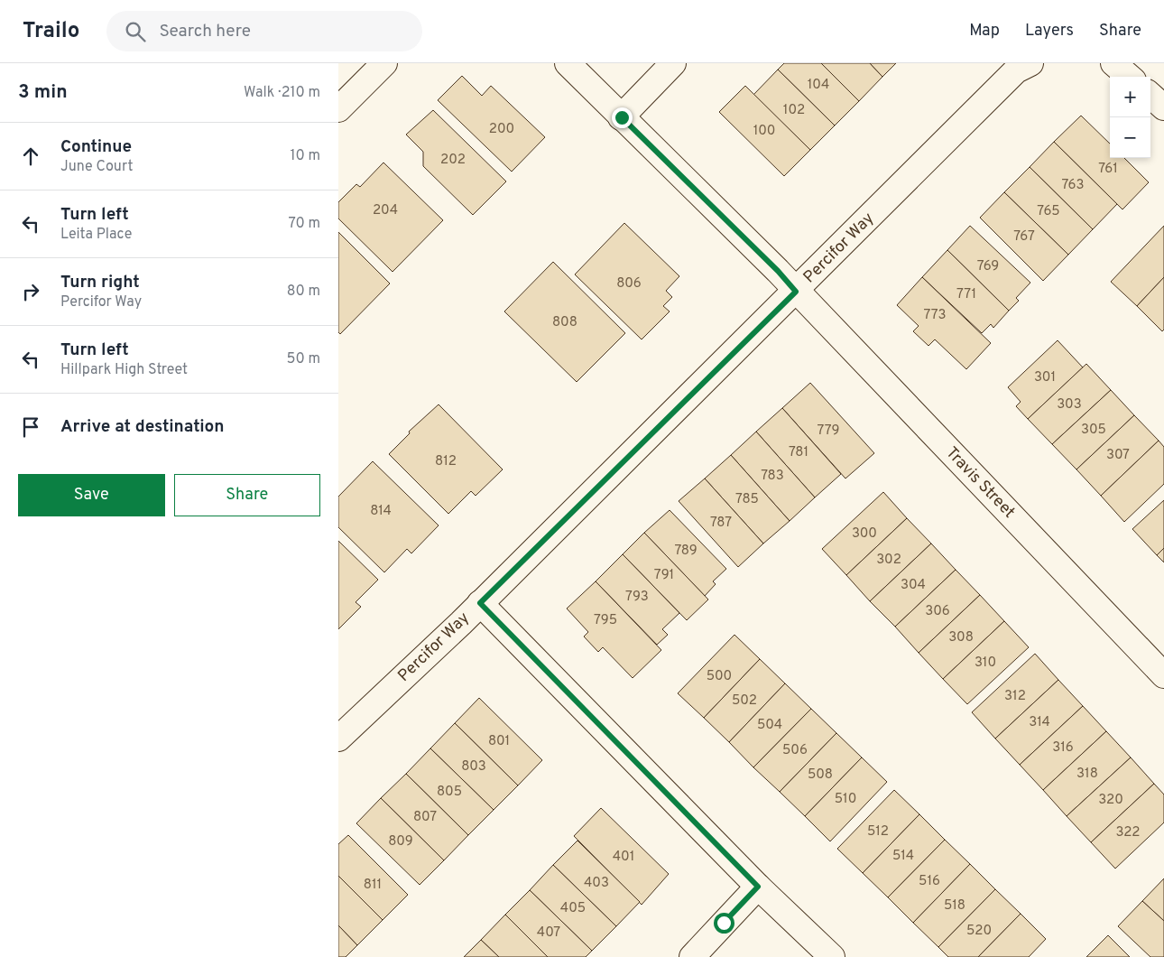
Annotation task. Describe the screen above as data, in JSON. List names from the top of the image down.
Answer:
{
  "streets": {
    "street": ["Percifor Way", "Travis Street"]
  },
  "crossings": [
    ["Percifor Way", "Travis Street"]
  ],
  "house_numbers": [
    "104",
    "102",
    "200",
    "100",
    "202",
    "761",
    "763",
    "204",
    "765",
    "767",
    "769",
    "806",
    "771",
    "773",
    "808",
    "301",
    "303",
    "305",
    "779",
    "781",
    "307",
    "812",
    "783",
    "785",
    "814",
    "787",
    "300",
    "789",
    "302",
    "791",
    "304",
    "793",
    "306",
    "795",
    "308",
    "310",
    "500",
    "312",
    "502",
    "314",
    "504",
    "801",
    "316",
    "506",
    "803",
    "318",
    "508",
    "805",
    "510",
    "320",
    "807",
    "512",
    "322",
    "809",
    "514",
    "401",
    "516",
    "403",
    "811",
    "518",
    "405",
    "520",
    "407"
  ],
  "page": {
    "header": "Trailo",
    "search": "Search here",
    "nav": ["Map", "Layers", "Share"],
    "heading": ["3 min", "Walk · 210 m"],
    "map_buttons": ["+", "−"],
    "list": [
      ["Continue", "June Court", "10 m"],
      ["Turn left", "Leita Place", "70 m"],
      ["Turn right", "Percifor Way", "80 m"],
      ["Turn left", "Hillpark High Street", "50 m"],
      "Arrive at destination"
    ],
    "buttons": ["Save", "Share"]
  }
}
